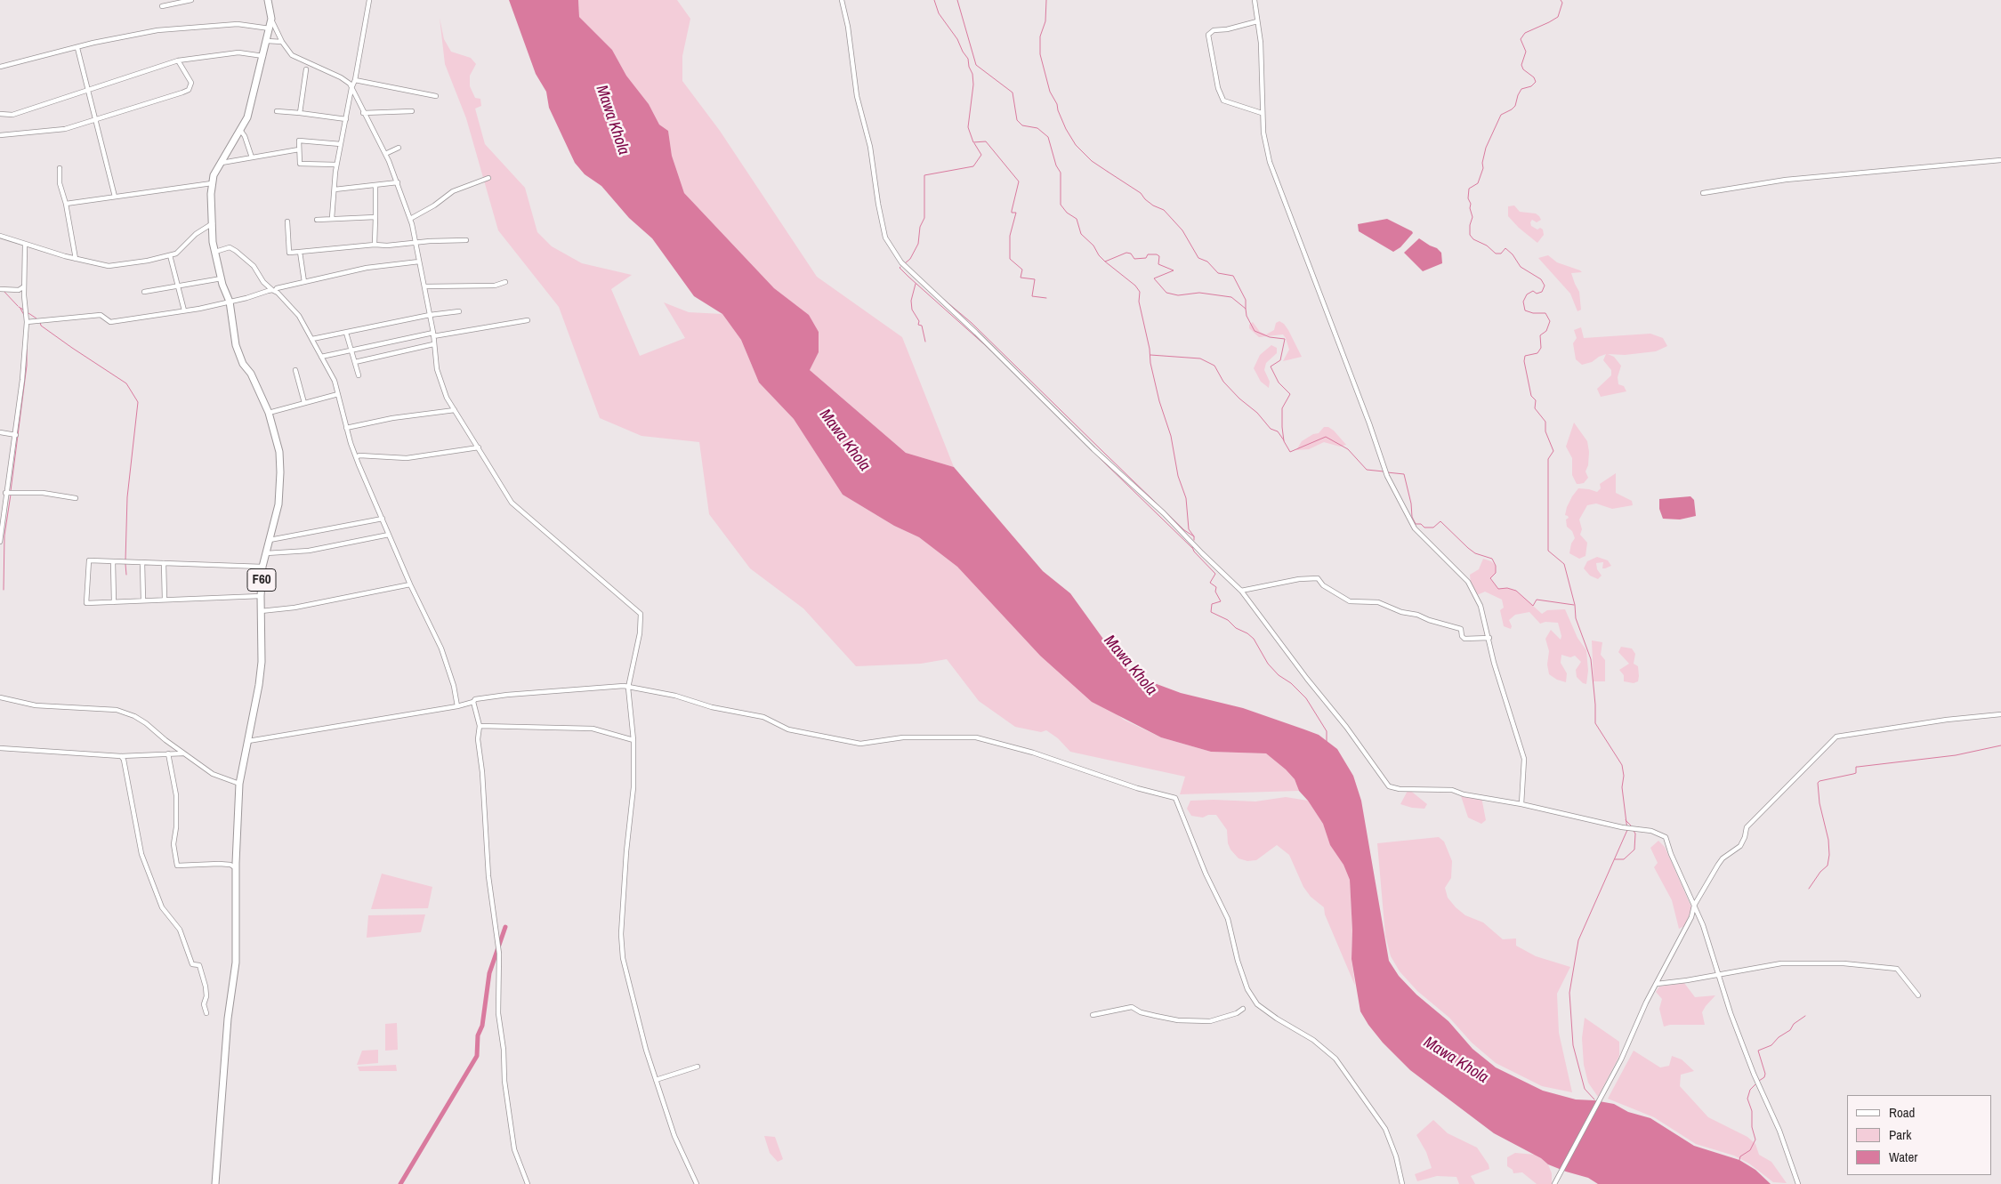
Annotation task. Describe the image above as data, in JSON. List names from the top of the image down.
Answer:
{
  "streets": {
    "main road": ["F60"]
  },
  "water": ["Mawa Khola"],
  "legend": ["Road", "Park", "Water"]
}
